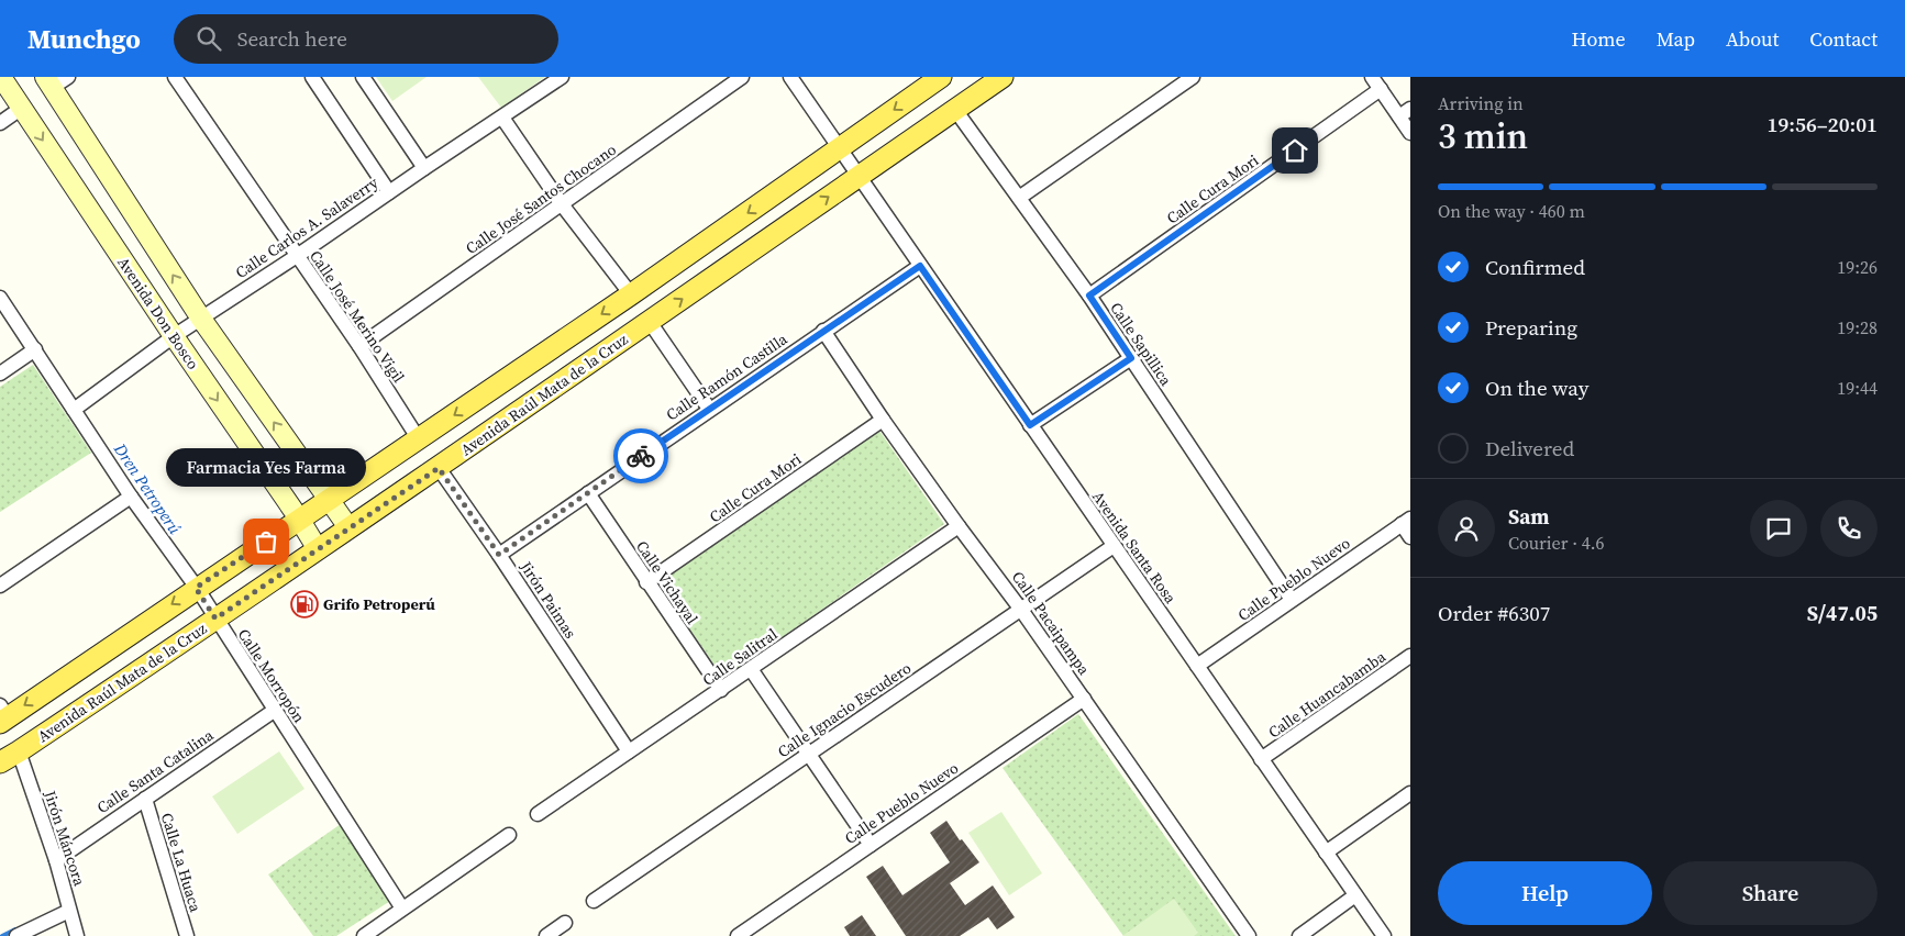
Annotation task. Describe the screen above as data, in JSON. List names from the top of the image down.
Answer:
{
  "streets": {
    "main road": ["Avenida Raúl Mata de la Cruz"],
    "street": [
      "Calle Cura Mori",
      "Calle José Santos Chocano",
      "Calle Carlos A. Salaverry",
      "Avenida Don Bosco",
      "Calle José Merino Vigil",
      "Calle Sapillica",
      "Calle Ramón Castilla",
      "Avenida Santa Rosa",
      "Calle Pueblo Nuevo",
      "Calle Vichayal",
      "Jirón Paimas",
      "Calle Pacaipampa",
      "Calle Salitral",
      "Calle Morropón",
      "Calle Huancabamba",
      "Calle Ignacio Escudero",
      "Calle Santa Catalina",
      "Jirón Máncora",
      "Calle La Huaca"
    ]
  },
  "crossings": [
    ["Calle Cura Mori", "Calle Sapillica"],
    ["Calle Cura Mori", "Calle Vichayal"],
    ["Calle Cura Mori", "Calle Pacaipampa"],
    ["Calle José Santos Chocano", "Calle José Merino Vigil"],
    ["Calle Carlos A. Salaverry", "Avenida Don Bosco"],
    ["Calle Carlos A. Salaverry", "Calle José Merino Vigil"],
    ["Calle Carlos A. Salaverry", "Calle Morropón"],
    ["Avenida Don Bosco", "Avenida Raúl Mata de la Cruz"],
    ["Calle Sapillica", "Avenida Raúl Mata de la Cruz"],
    ["Calle Sapillica", "Calle Pueblo Nuevo"],
    ["Calle Ramón Castilla", "Avenida Santa Rosa"],
    ["Calle Ramón Castilla", "Calle Vichayal"],
    ["Calle Ramón Castilla", "Jirón Paimas"],
    ["Calle Ramón Castilla", "Calle Pacaipampa"],
    ["Avenida Raúl Mata de la Cruz", "Avenida Santa Rosa"],
    ["Avenida Raúl Mata de la Cruz", "Jirón Paimas"],
    ["Avenida Raúl Mata de la Cruz", "Calle Morropón"],
    ["Avenida Raúl Mata de la Cruz", "Jirón Máncora"],
    ["Avenida Santa Rosa", "Calle Pueblo Nuevo"],
    ["Avenida Santa Rosa", "Calle Huancabamba"],
    ["Avenida Santa Rosa", "Calle Ignacio Escudero"],
    ["Calle Pueblo Nuevo", "Calle Pacaipampa"],
    ["Calle Vichayal", "Calle Salitral"],
    ["Jirón Paimas", "Calle Salitral"],
    ["Calle Pacaipampa", "Calle Salitral"],
    ["Calle Pacaipampa", "Calle Ignacio Escudero"],
    ["Calle Morropón", "Calle Santa Catalina"],
    ["Calle Santa Catalina", "Jirón Máncora"],
    ["Calle Santa Catalina", "Calle La Huaca"]
  ],
  "water": ["Dren Petroperú"],
  "places": {
    "other": ["Farmacia Yes Farma"],
    "fuel station": ["Grifo Petroperú"]
  },
  "page": {
    "header": "Munchgo",
    "search": "Search here",
    "nav": [
      "Home",
      "Map",
      "About",
      "Contact"
    ],
    "heading": ["3 min", "Arriving in", "19:56–20:01"],
    "panel": [
      "Sam",
      "Courier · 4.6",
      "Order #6307",
      "S/47.05"
    ],
    "bar": "On the way · 460 m",
    "list": [
      ["Confirmed", "19:26"],
      ["Preparing", "19:28"],
      ["On the way", "19:44"],
      "Delivered"
    ],
    "bubble": "Farmacia Yes Farma",
    "buttons": ["Help", "Share"]
  }
}
